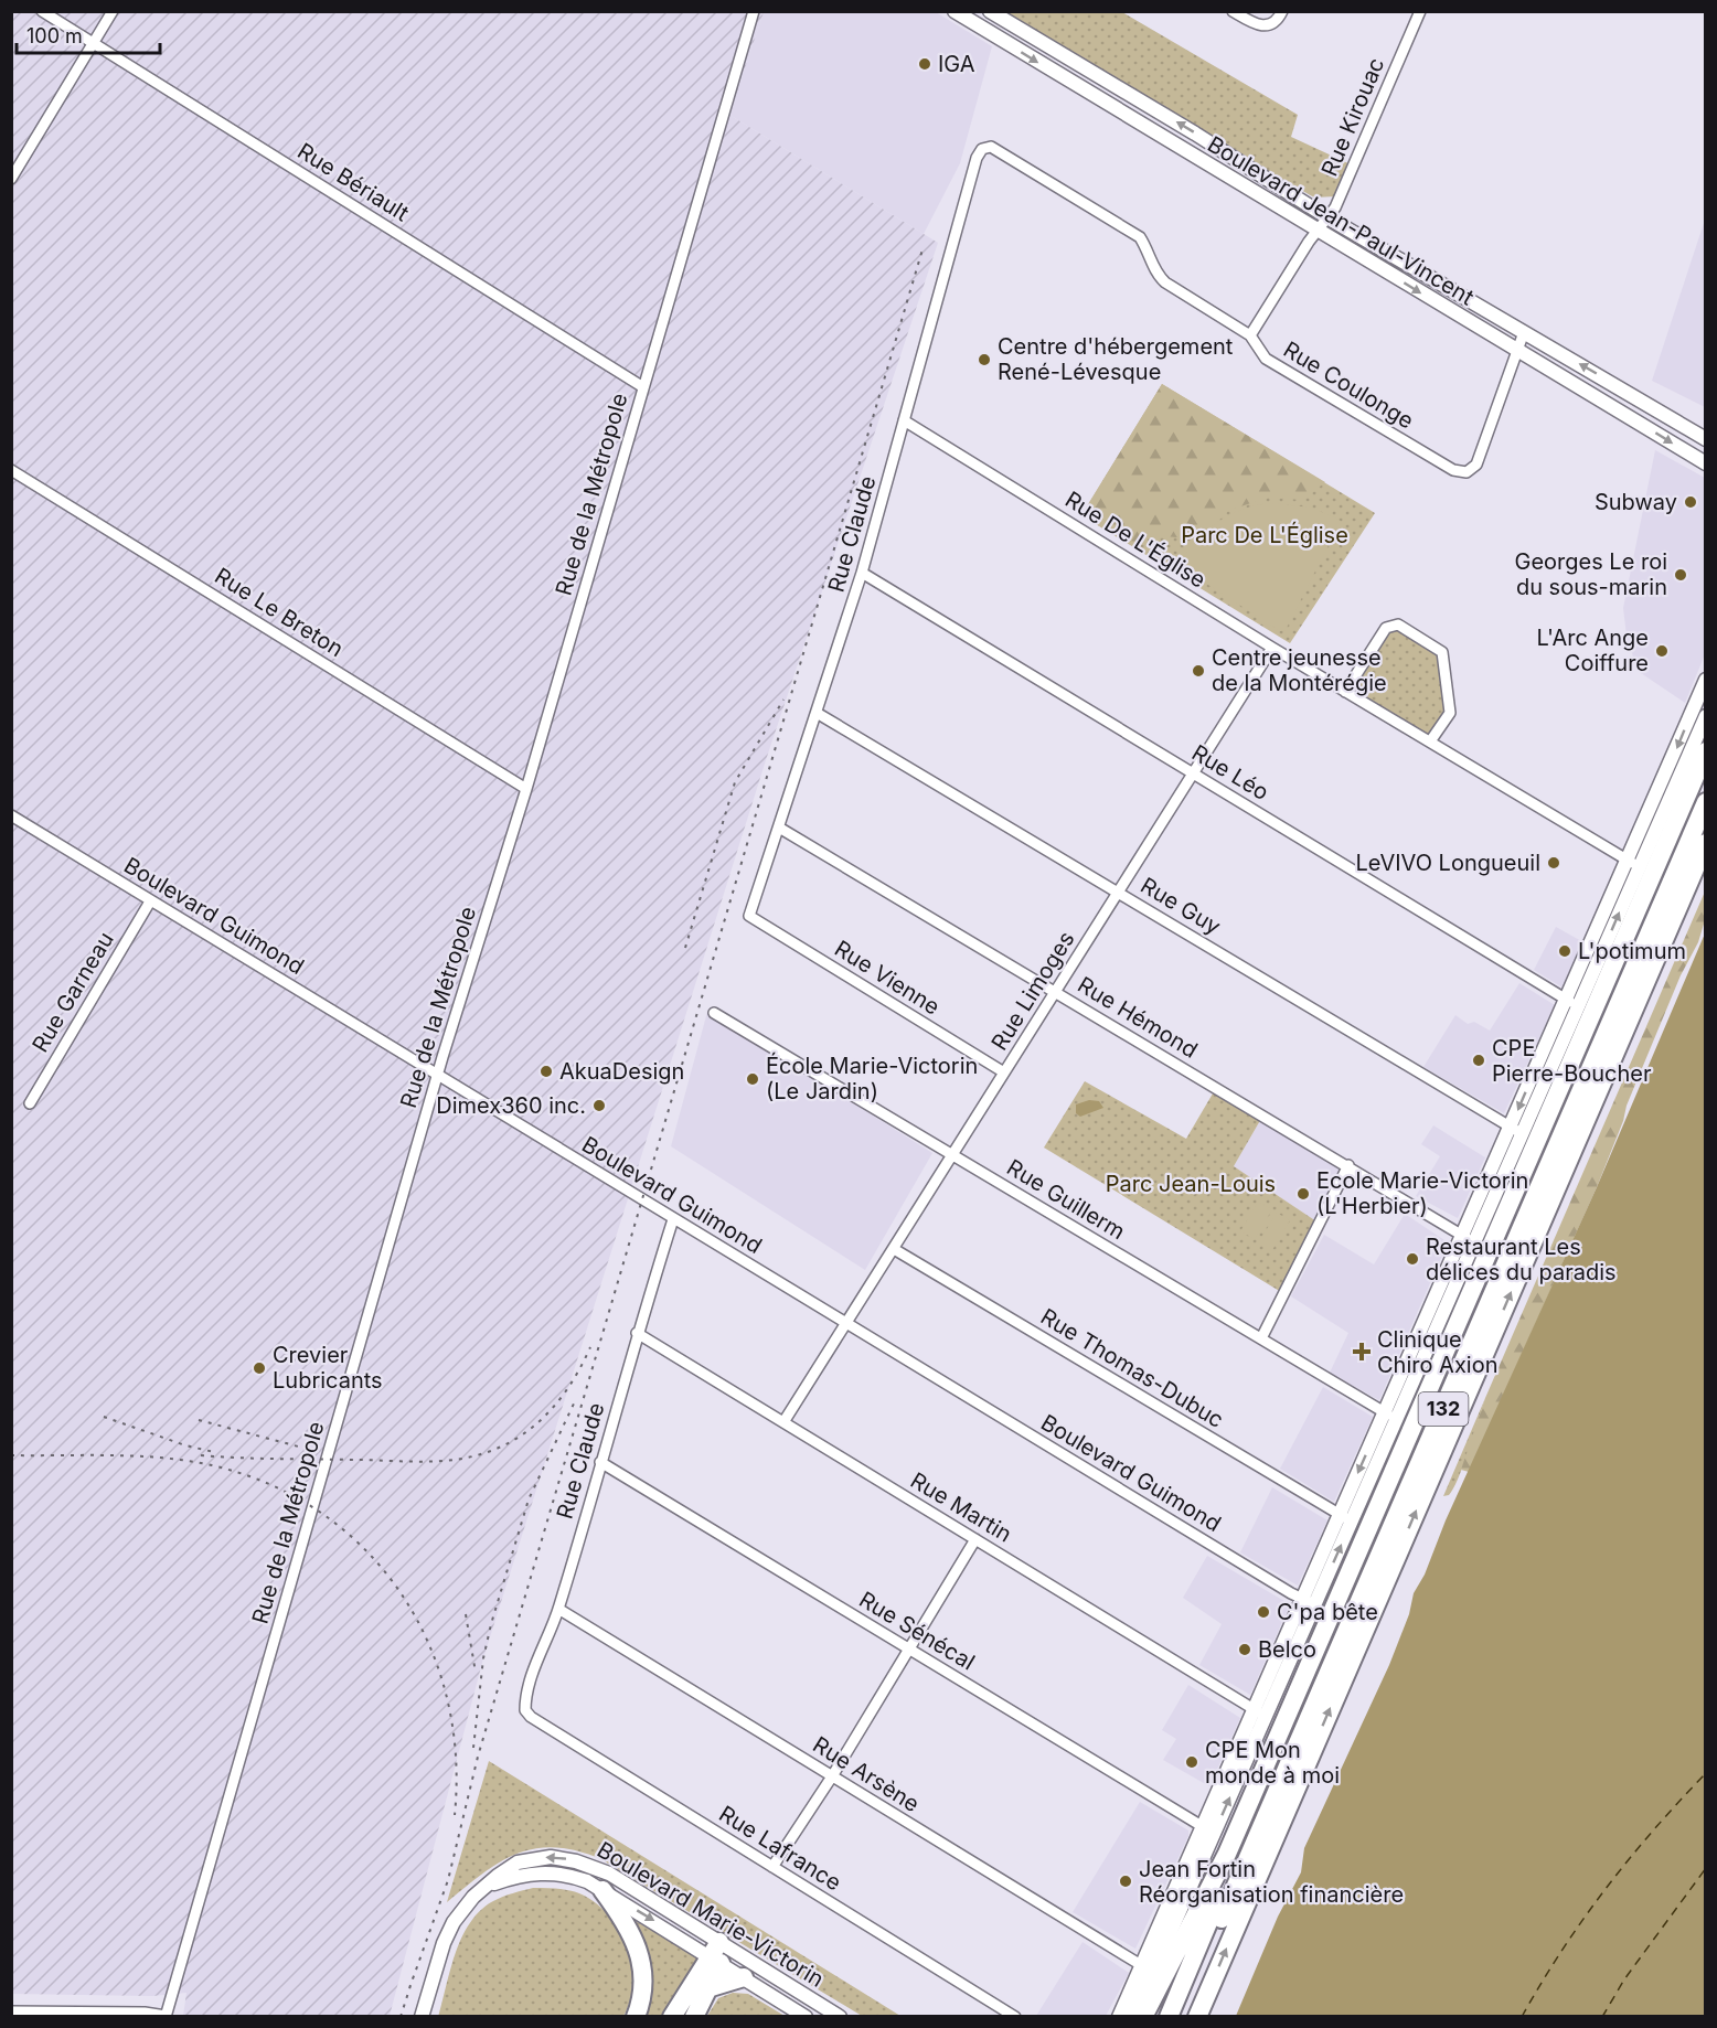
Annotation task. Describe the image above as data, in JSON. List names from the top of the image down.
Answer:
{
  "streets": {
    "highway": ["132"],
    "street": [
      "Rue Kirouac",
      "Rue Bériault",
      "Boulevard Jean-Paul-Vincent",
      "Rue Coulonge",
      "Rue de la Métropole",
      "Rue Claude",
      "Rue De L'Église",
      "Rue Le Breton",
      "Rue Léo",
      "Rue Guy",
      "Boulevard Guimond",
      "Rue Vienne",
      "Rue Limoges",
      "Rue Garneau",
      "Rue Hémond",
      "Rue Guillerm",
      "Rue Thomas-Dubuc",
      "Rue Martin",
      "Rue Sénécal",
      "Rue Arsène",
      "Rue Lafrance",
      "Boulevard Marie-Victorin"
    ]
  },
  "crossings": [
    ["Rue Kirouac", "Boulevard Jean-Paul-Vincent"],
    ["Rue Kirouac", "Rue Coulonge"],
    ["Rue Bériault", "Rue de la Métropole"],
    ["Boulevard Jean-Paul-Vincent", "Rue Coulonge"],
    ["Rue Coulonge", "Rue Claude"],
    ["Rue de la Métropole", "Rue Le Breton"],
    ["Rue de la Métropole", "Boulevard Guimond"],
    ["Rue Claude", "Rue De L'Église"],
    ["Rue Claude", "Rue Léo"],
    ["Rue Claude", "Rue Guy"],
    ["Rue Claude", "Boulevard Guimond"],
    ["Rue Claude", "Rue Vienne"],
    ["Rue Claude", "Rue Hémond"],
    ["Rue Claude", "Rue Martin"],
    ["Rue Claude", "Rue Sénécal"],
    ["Rue Claude", "Rue Arsène"],
    ["Rue Claude", "Rue Lafrance"],
    ["Rue De L'Église", "Rue Limoges"],
    ["Rue Léo", "Rue Limoges"],
    ["Rue Guy", "Rue Limoges"],
    ["Boulevard Guimond", "Rue Limoges"],
    ["Boulevard Guimond", "Rue Garneau"],
    ["Rue Vienne", "Rue Limoges"],
    ["Rue Limoges", "Rue Hémond"],
    ["Rue Limoges", "Rue Guillerm"],
    ["Rue Limoges", "Rue Thomas-Dubuc"],
    ["Rue Limoges", "Rue Martin"]
  ],
  "parks": ["Parc De L'Église", "Parc Jean-Louis"],
  "places": {
    "other": [
      "IGA",
      "Centre d'hébergement René-Lévesque",
      "Subway",
      "Georges Le roi du sous-marin",
      "L'Arc Ange Coiffure",
      "Centre jeunesse de la Montérégie",
      "LeVIVO Longueuil",
      "L'potimum",
      "CPE Pierre-Boucher",
      "AkuaDesign",
      "École Marie-Victorin (Le Jardin)",
      "Dimex360 inc.",
      "Ecole Marie-Victorin (L'Herbier)",
      "Restaurant Les délices du paradis",
      "Crevier Lubricants",
      "C'pa bête",
      "Belco",
      "CPE Mon monde à moi",
      "Jean Fortin Réorganisation financière"
    ],
    "health": ["Clinique Chiro Axion"]
  },
  "scale_bar": "100 m"
}
